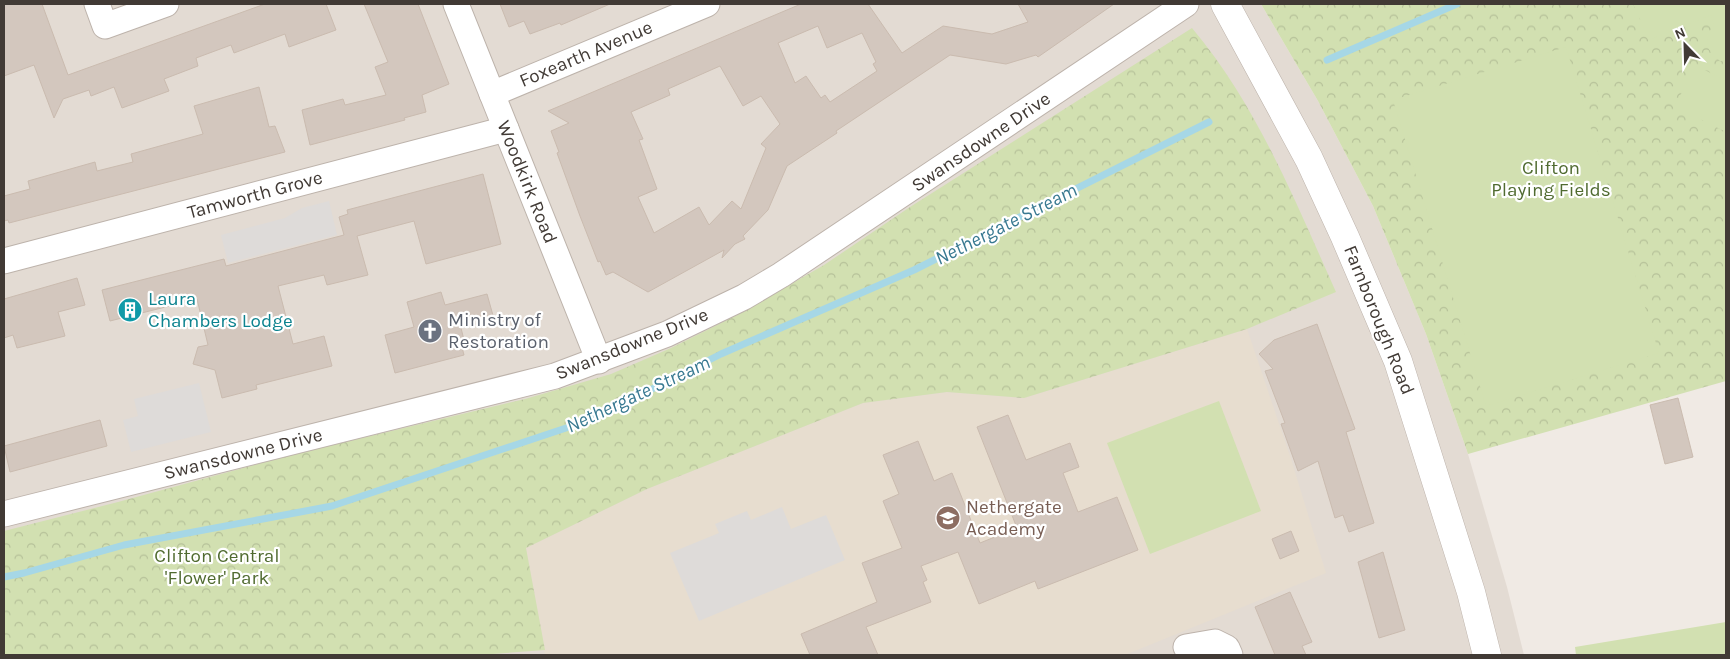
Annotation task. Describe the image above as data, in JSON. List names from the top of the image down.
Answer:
{
  "streets": {
    "street": [
      "Foxearth Avenue",
      "Swansdowne Drive",
      "Woodkirk Road",
      "Tamworth Grove",
      "Farnborough Road"
    ]
  },
  "crossings": [
    ["Foxearth Avenue", "Woodkirk Road"],
    ["Swansdowne Drive", "Woodkirk Road"],
    ["Woodkirk Road", "Tamworth Grove"]
  ],
  "water": ["Nethergate Stream"],
  "parks": ["Clifton Playing Fields", "Clifton Central 'Flower' Park"],
  "places": {
    "building": ["Laura Chambers Lodge"],
    "church": ["Ministry of Restoration"],
    "school or university": ["Nethergate Academy"]
  },
  "north": "top left"
}
